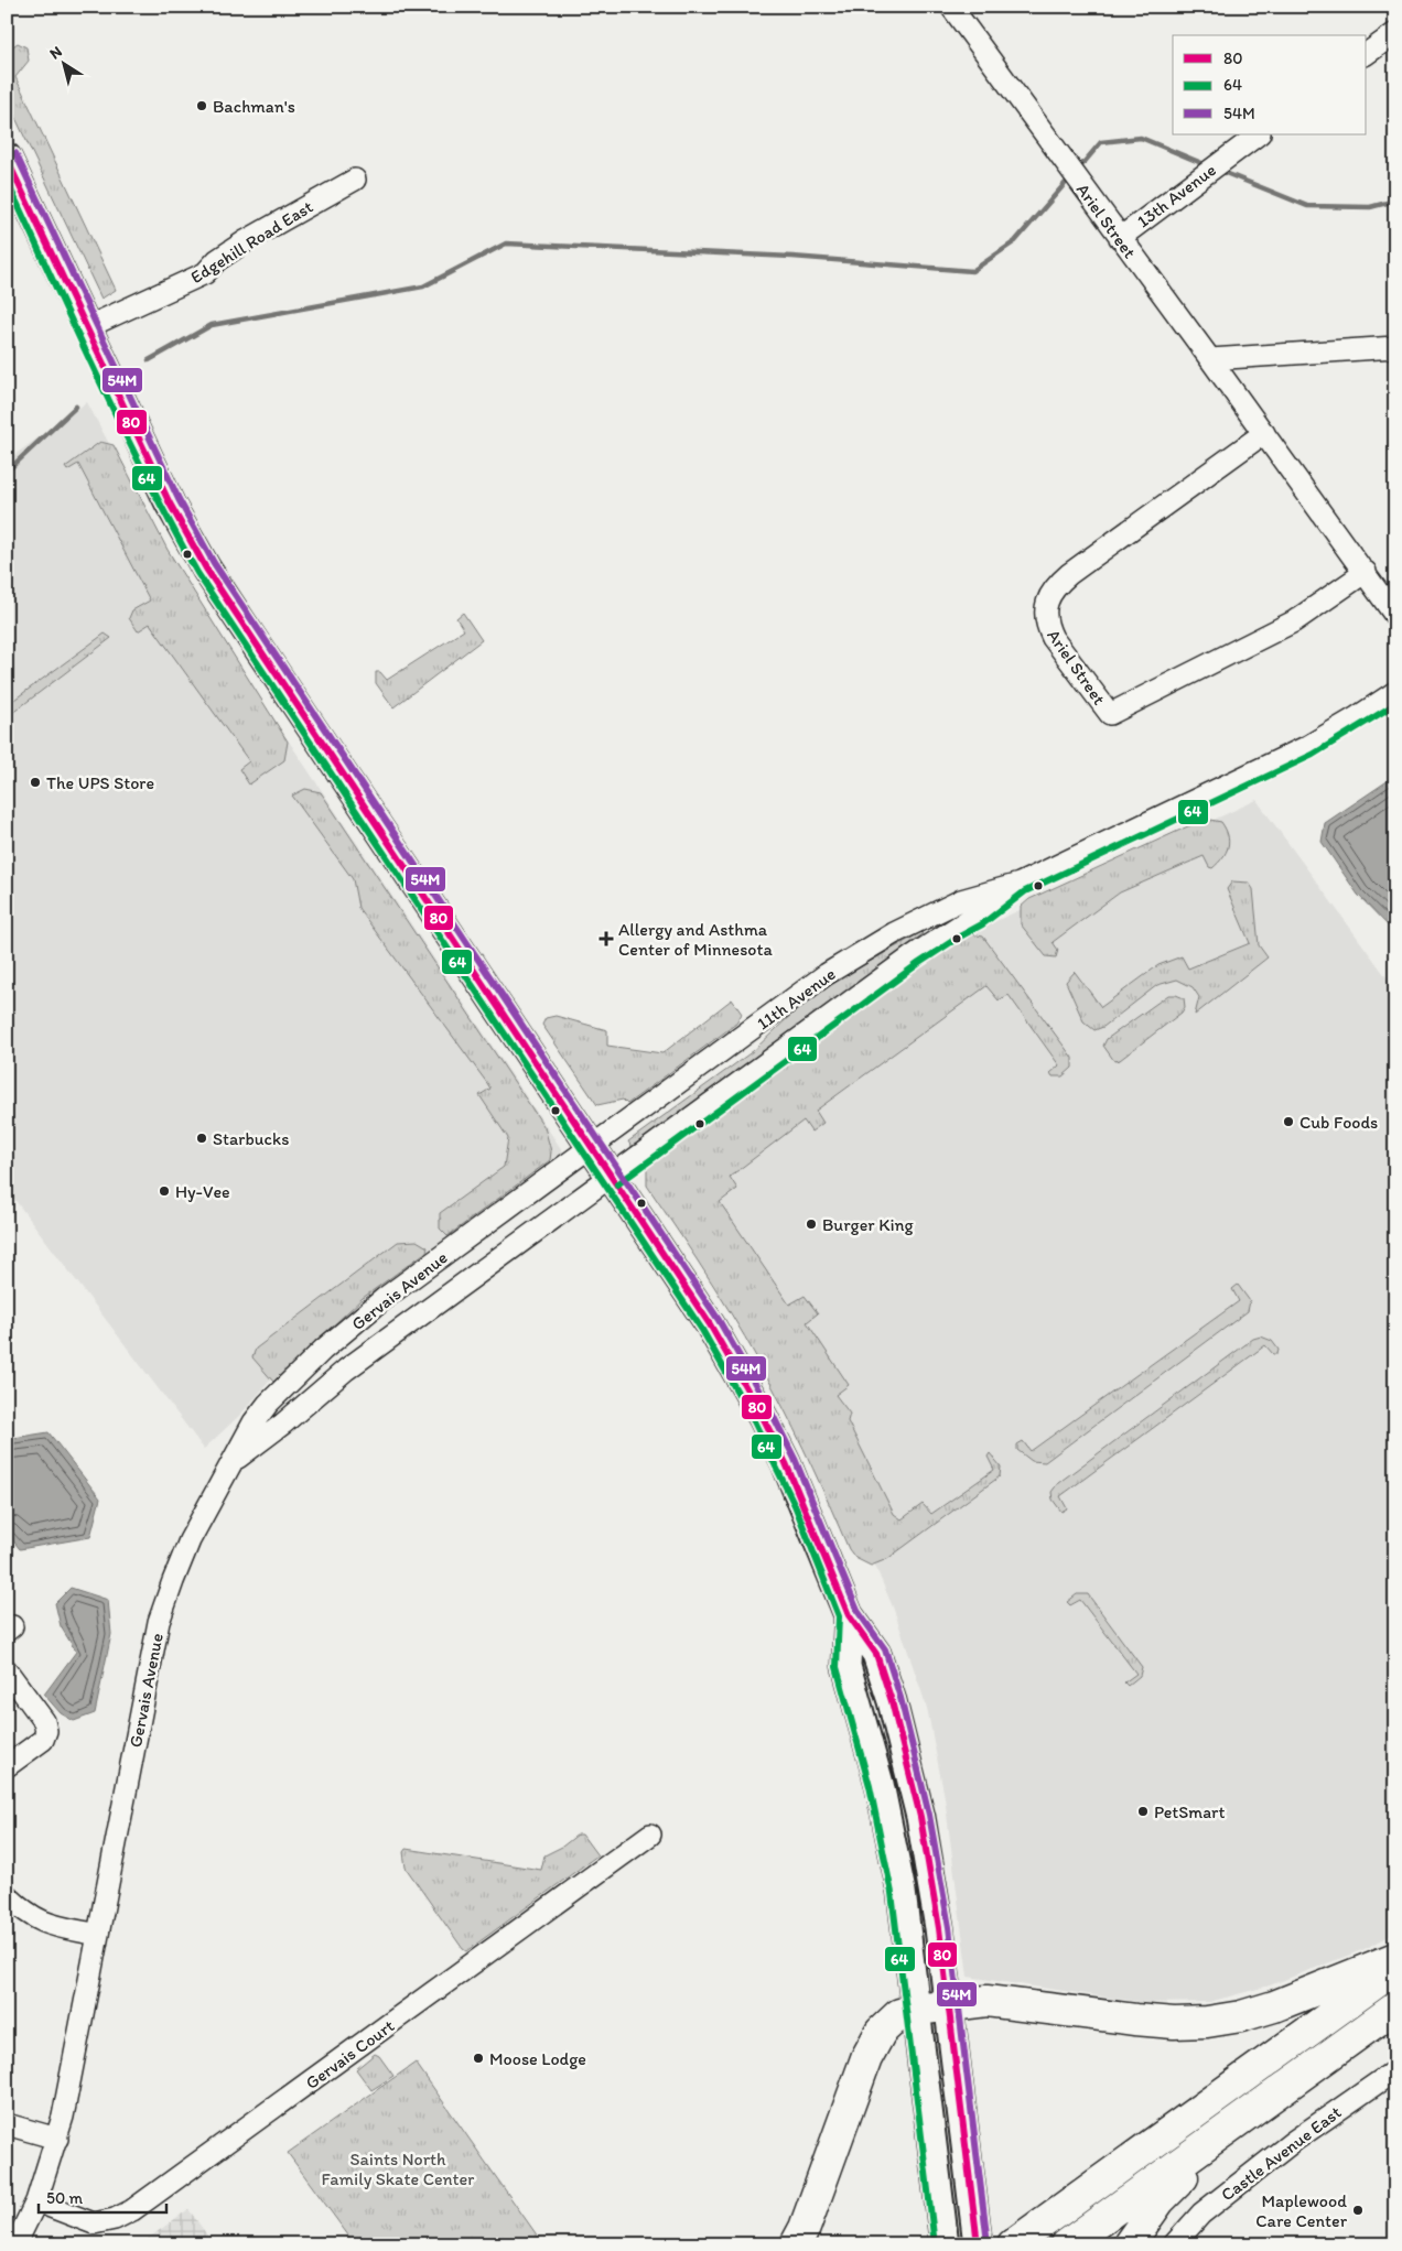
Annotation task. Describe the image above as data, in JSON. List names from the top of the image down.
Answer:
{
  "streets": {
    "street": [
      "13th Avenue",
      "Ariel Street",
      "Edgehill Road East",
      "11th Avenue",
      "Gervais Avenue",
      "Gervais Court",
      "Castle Avenue East"
    ]
  },
  "crossings": [
    ["13th Avenue", "Ariel Street"],
    ["11th Avenue", "Gervais Avenue"],
    ["Gervais Avenue", "Gervais Court"]
  ],
  "parks": ["Saints North Family Skate Center"],
  "places": {
    "other": [
      "Bachman's",
      "The UPS Store",
      "Cub Foods",
      "Starbucks",
      "Hy-Vee",
      "Burger King",
      "PetSmart",
      "Moose Lodge",
      "Maplewood Care Center"
    ],
    "health": ["Allergy and Asthma Center of Minnesota"]
  },
  "lines": ["transit line 54M", "transit line 80", "transit line 64"],
  "legend": ["80", "64", "54M"],
  "scale_bar": "50 m",
  "north": "top left"
}
